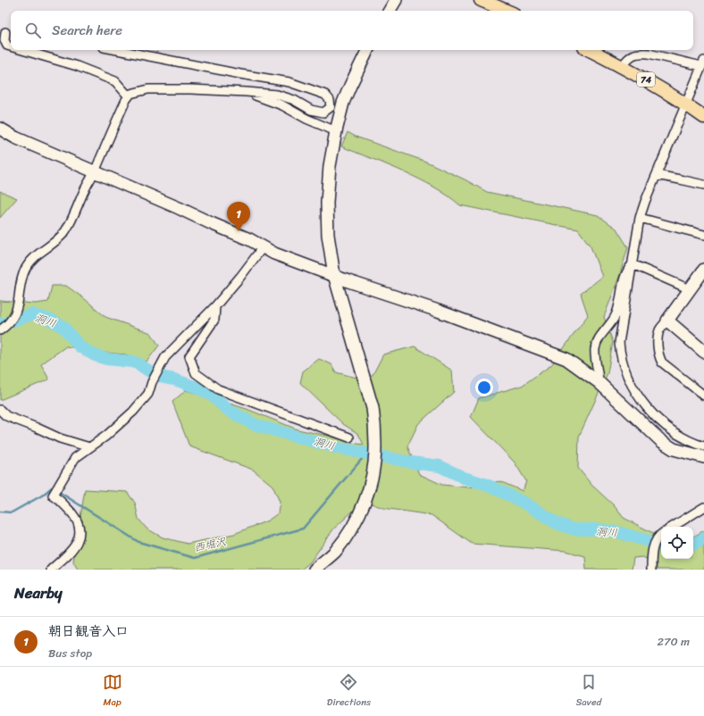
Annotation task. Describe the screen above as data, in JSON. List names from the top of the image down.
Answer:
{
  "streets": {
    "main road": ["74"]
  },
  "water": ["洞川", "西堀沢"],
  "page": {
    "search": "Search here",
    "pins": "1",
    "heading": "Nearby",
    "list": [
      {
        "mark": "1",
        "name": "朝日観音入口",
        "note": "Bus stop",
        "value": "270 m"
      }
    ],
    "nav": ["Map", "Directions", "Saved"]
  }
}
